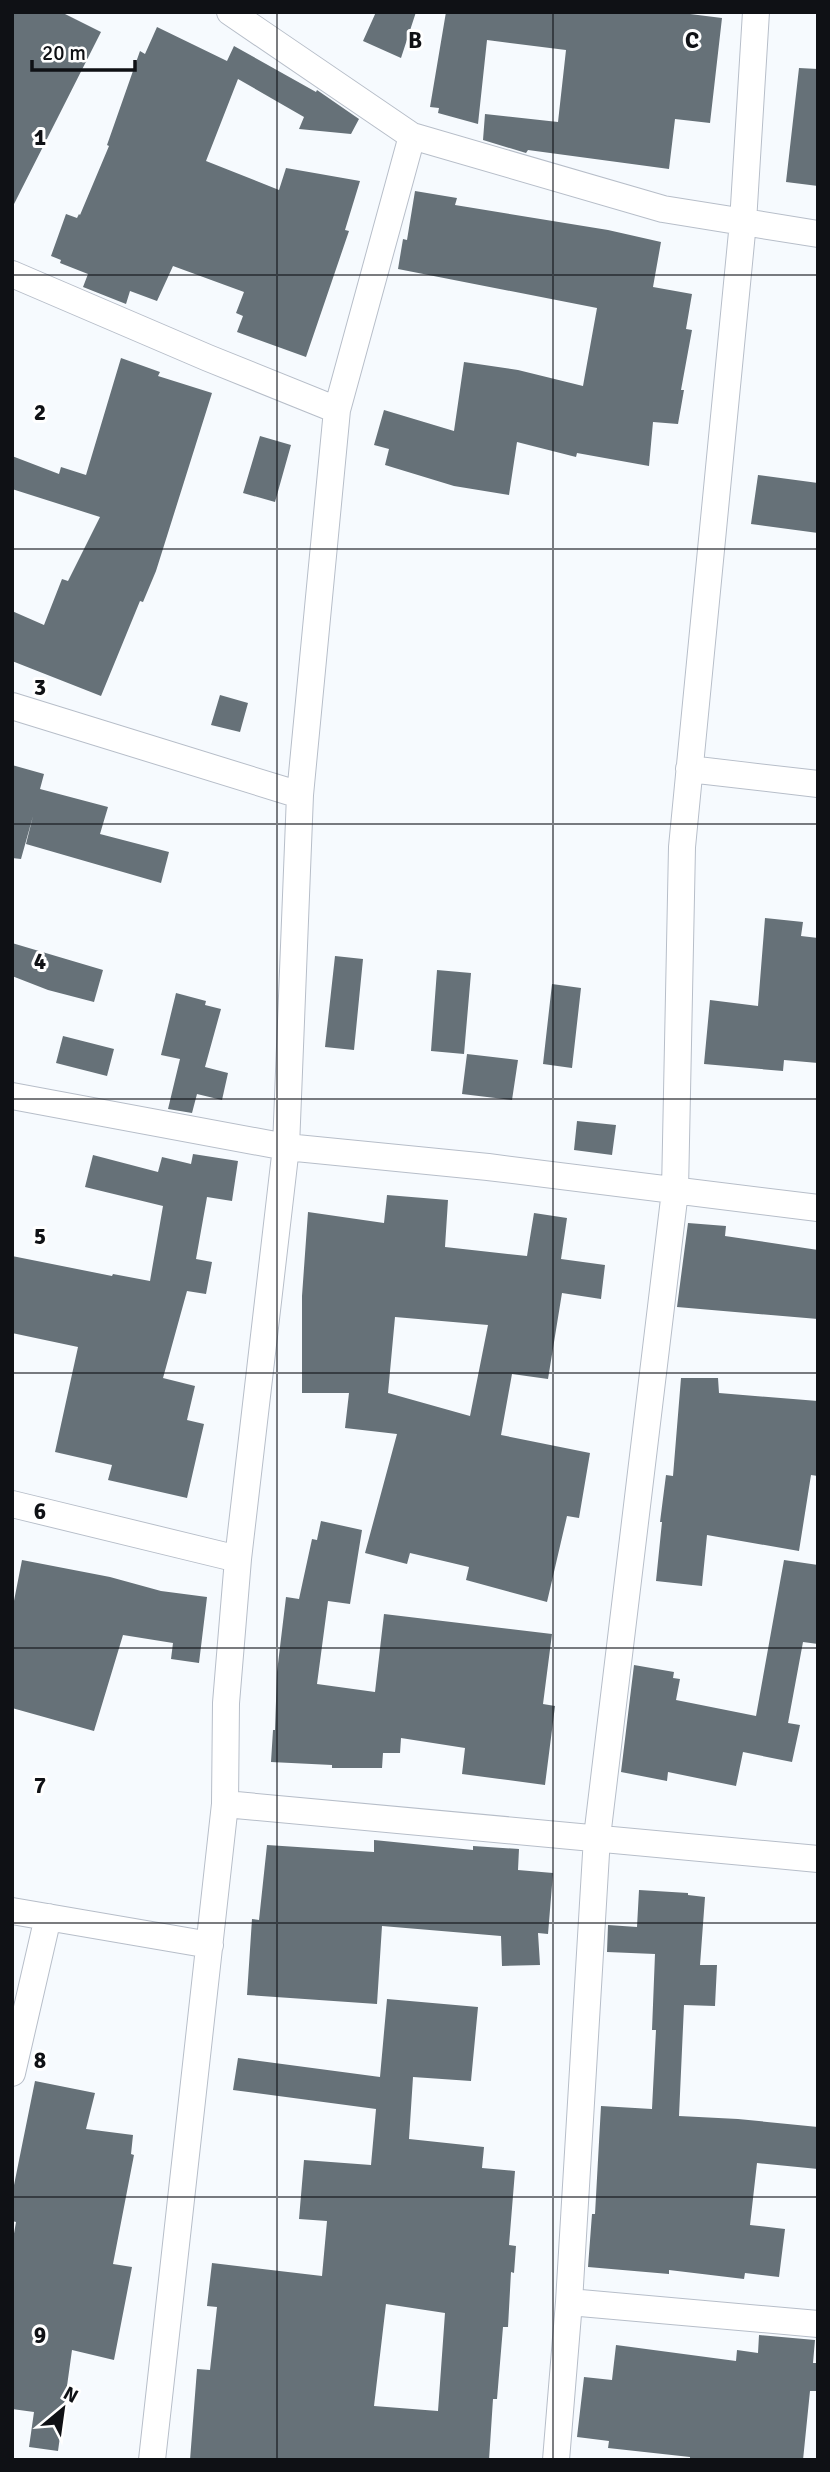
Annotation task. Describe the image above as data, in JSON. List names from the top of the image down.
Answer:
{
  "scale_bar": "20 m",
  "north": "top right",
  "grid": {
    "columns": ["B", "C"],
    "rows": [
      "1",
      "2",
      "3",
      "4",
      "5",
      "6",
      "7",
      "8",
      "9"
    ]
  }
}
